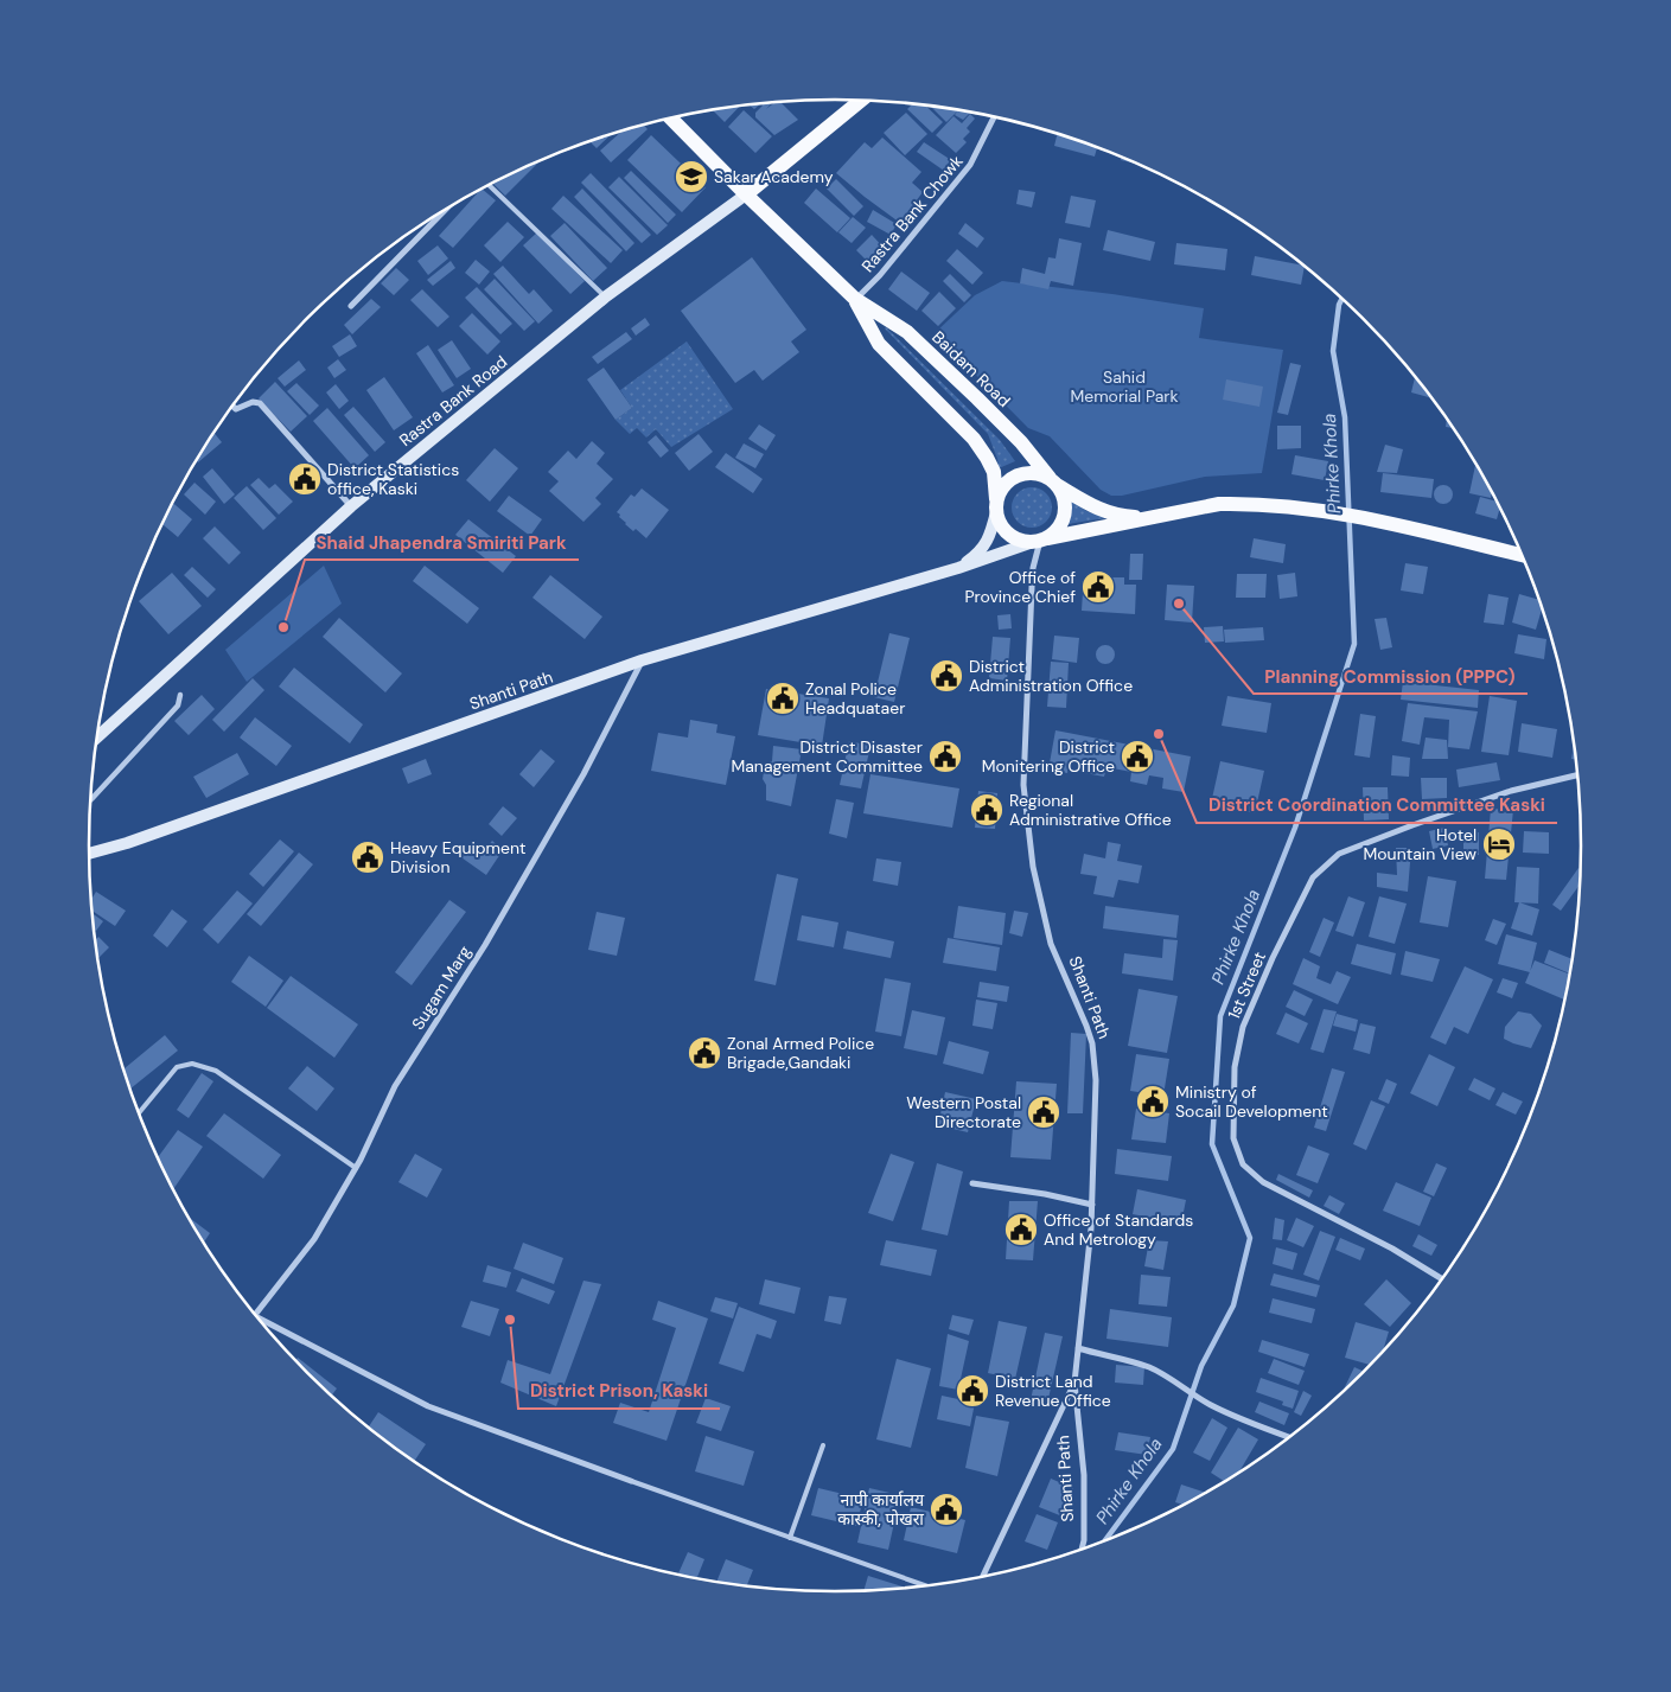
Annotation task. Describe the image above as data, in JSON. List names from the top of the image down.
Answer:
{
  "streets": {
    "main road": ["Baidam Road", "Rastra Bank Road", "Shanti Path"],
    "street": ["Rastra Bank Chowk", "1st Street", "Sugam Marg"]
  },
  "crossings": [
    ["Rastra Bank Chowk", "Baidam Road"],
    ["Baidam Road", "Rastra Bank Road"],
    ["Baidam Road", "Shanti Path"],
    ["Shanti Path", "Sugam Marg"]
  ],
  "water": ["Phirke Khola"],
  "parks": ["Sahid Memorial Park"],
  "places": {
    "school or university": ["Sakar Academy"],
    "public building": [
      "District Statistics office, Kaski",
      "Office of Province Chief",
      "District Administration Office",
      "Zonal Police Headquataer",
      "District Disaster Management Committee",
      "District Monitering Office",
      "Regional Administrative Office",
      "Heavy Equipment Division",
      "Zonal Armed Police Brigade,Gandaki",
      "Ministry of Socail Development",
      "Western Postal Directorate",
      "Office of Standards And Metrology",
      "District Land Revenue Office",
      "नापी कार्यालय कास्की, पोखरा"
    ],
    "other": [
      "Planning Commission (PPPC)",
      "Shaid Jhapendra Smiriti Park",
      "District Coordination Committee Kaski",
      "District Prison, Kaski"
    ],
    "hotel": ["Hotel Mountain View"]
  }
}
